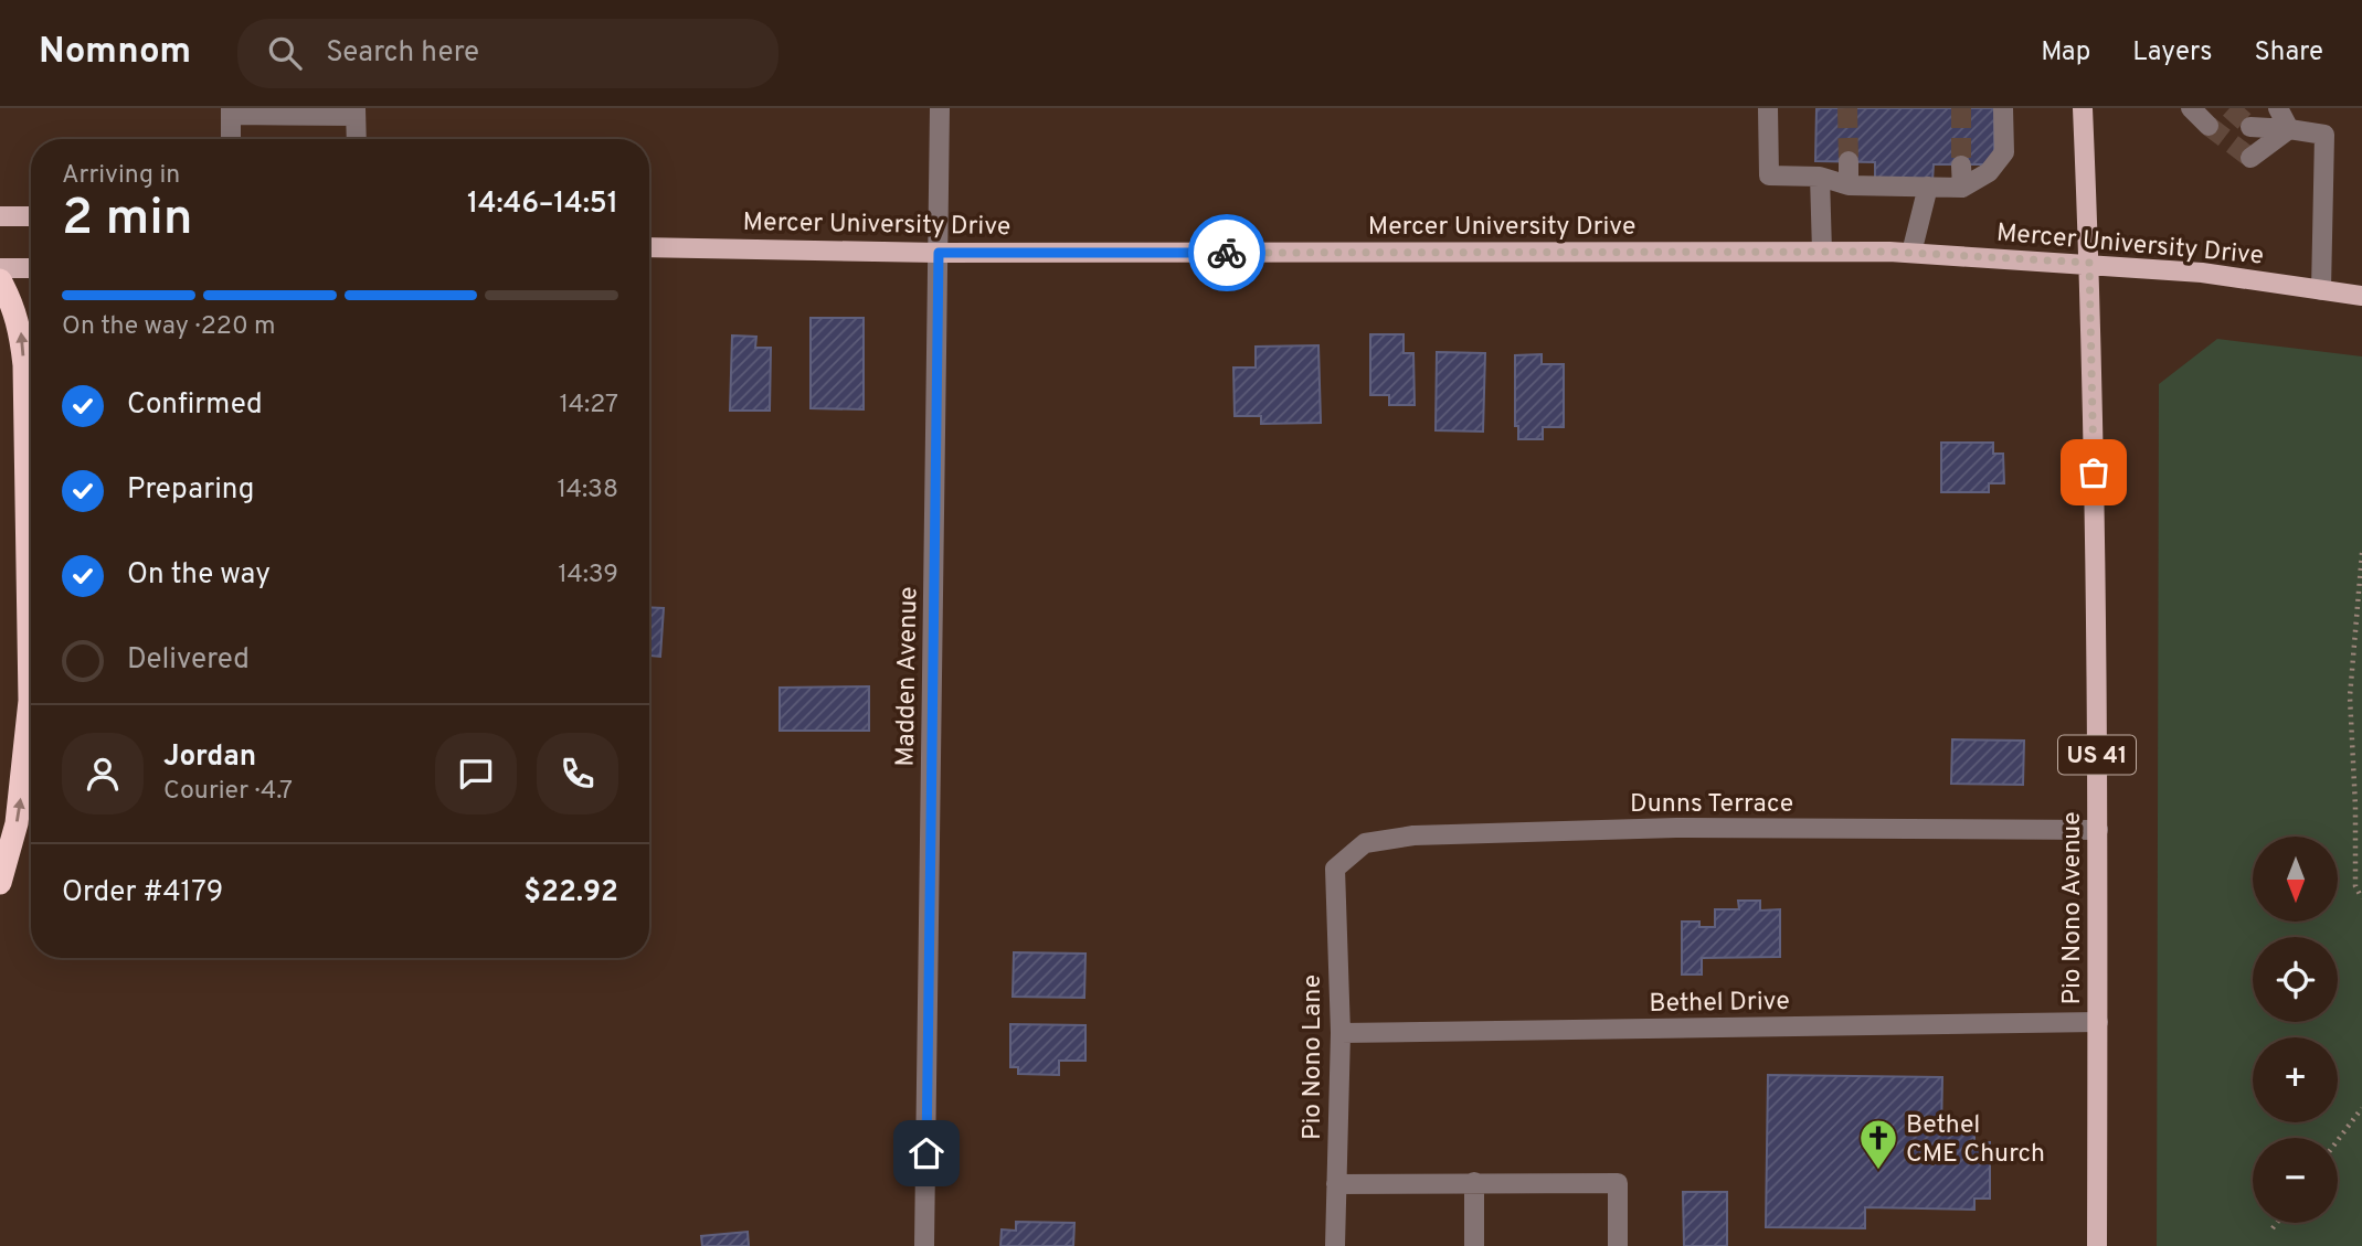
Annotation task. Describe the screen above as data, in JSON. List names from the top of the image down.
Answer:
{
  "streets": {
    "main road": ["Mercer University Drive", "US 41", "Pio Nono Avenue"],
    "street": [
      "Madden Avenue",
      "Dunns Terrace",
      "Bethel Drive",
      "Pio Nono Lane"
    ]
  },
  "crossings": [
    ["Mercer University Drive", "Madden Avenue"],
    ["Mercer University Drive", "Pio Nono Avenue"],
    ["Dunns Terrace", "Pio Nono Avenue"],
    ["Dunns Terrace", "Pio Nono Lane"],
    ["Pio Nono Avenue", "Bethel Drive"],
    ["Bethel Drive", "Pio Nono Lane"]
  ],
  "places": {
    "church": ["Bethel CME Church"]
  },
  "north": "bottom",
  "page": {
    "header": "Nomnom",
    "search": "Search here",
    "nav": ["Map", "Layers", "Share"],
    "heading": ["2 min", "Arriving in", "14:46–14:51"],
    "panel": [
      "Jordan",
      "Courier · 4.7",
      "Order #4179",
      "$22.92"
    ],
    "bar": "On the way · 220 m",
    "list": [
      ["Confirmed", "14:27"],
      ["Preparing", "14:38"],
      ["On the way", "14:39"],
      "Delivered"
    ],
    "map_buttons": ["+", "−"]
  }
}
